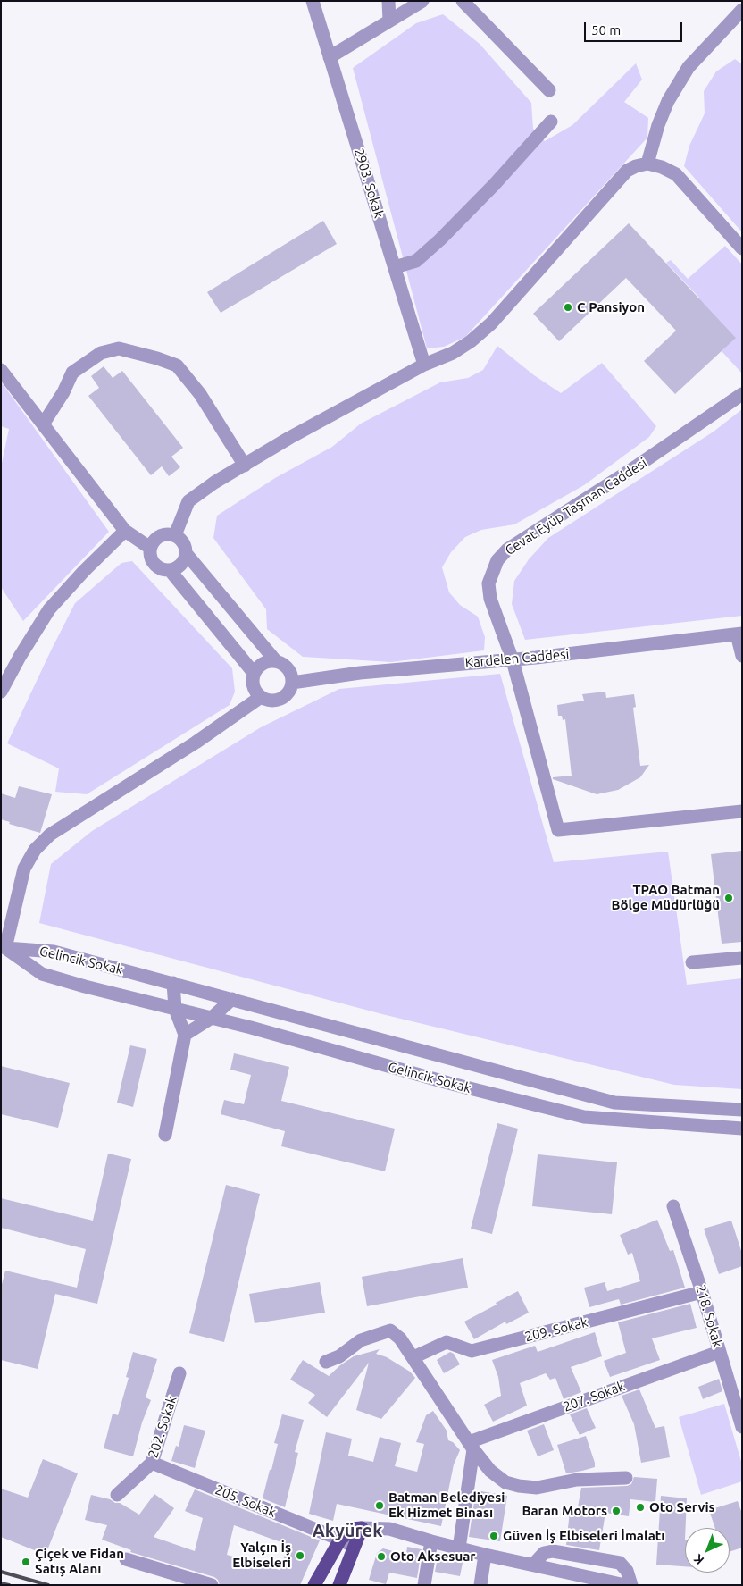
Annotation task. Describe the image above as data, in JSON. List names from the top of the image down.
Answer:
{
  "streets": {
    "street": [
      "2903. Sokak",
      "Cevat Eyüp Taşman Caddesi",
      "Kardelen Caddesi",
      "Gelincik Sokak",
      "218. Sokak",
      "209. Sokak",
      "207. Sokak",
      "202. Sokak",
      "205. Sokak"
    ]
  },
  "crossings": [
    ["Cevat Eyüp Taşman Caddesi", "Kardelen Caddesi"],
    ["218. Sokak", "209. Sokak"],
    ["218. Sokak", "207. Sokak"],
    ["202. Sokak", "205. Sokak"]
  ],
  "districts": ["Akyürek"],
  "places": [
    "C Pansiyon",
    "TPAO Batman Bölge Müdürlüğü",
    "Batman Belediyesi Ek Hizmet Binası",
    "Oto Servis",
    "Baran Motors",
    "Güven İş Elbiseleri İmalatı",
    "Yalçın İş Elbiseleri",
    "Oto Aksesuar",
    "Çiçek ve Fidan Satış Alanı"
  ],
  "scale_bar": "50 m",
  "north": "bottom left"
}
